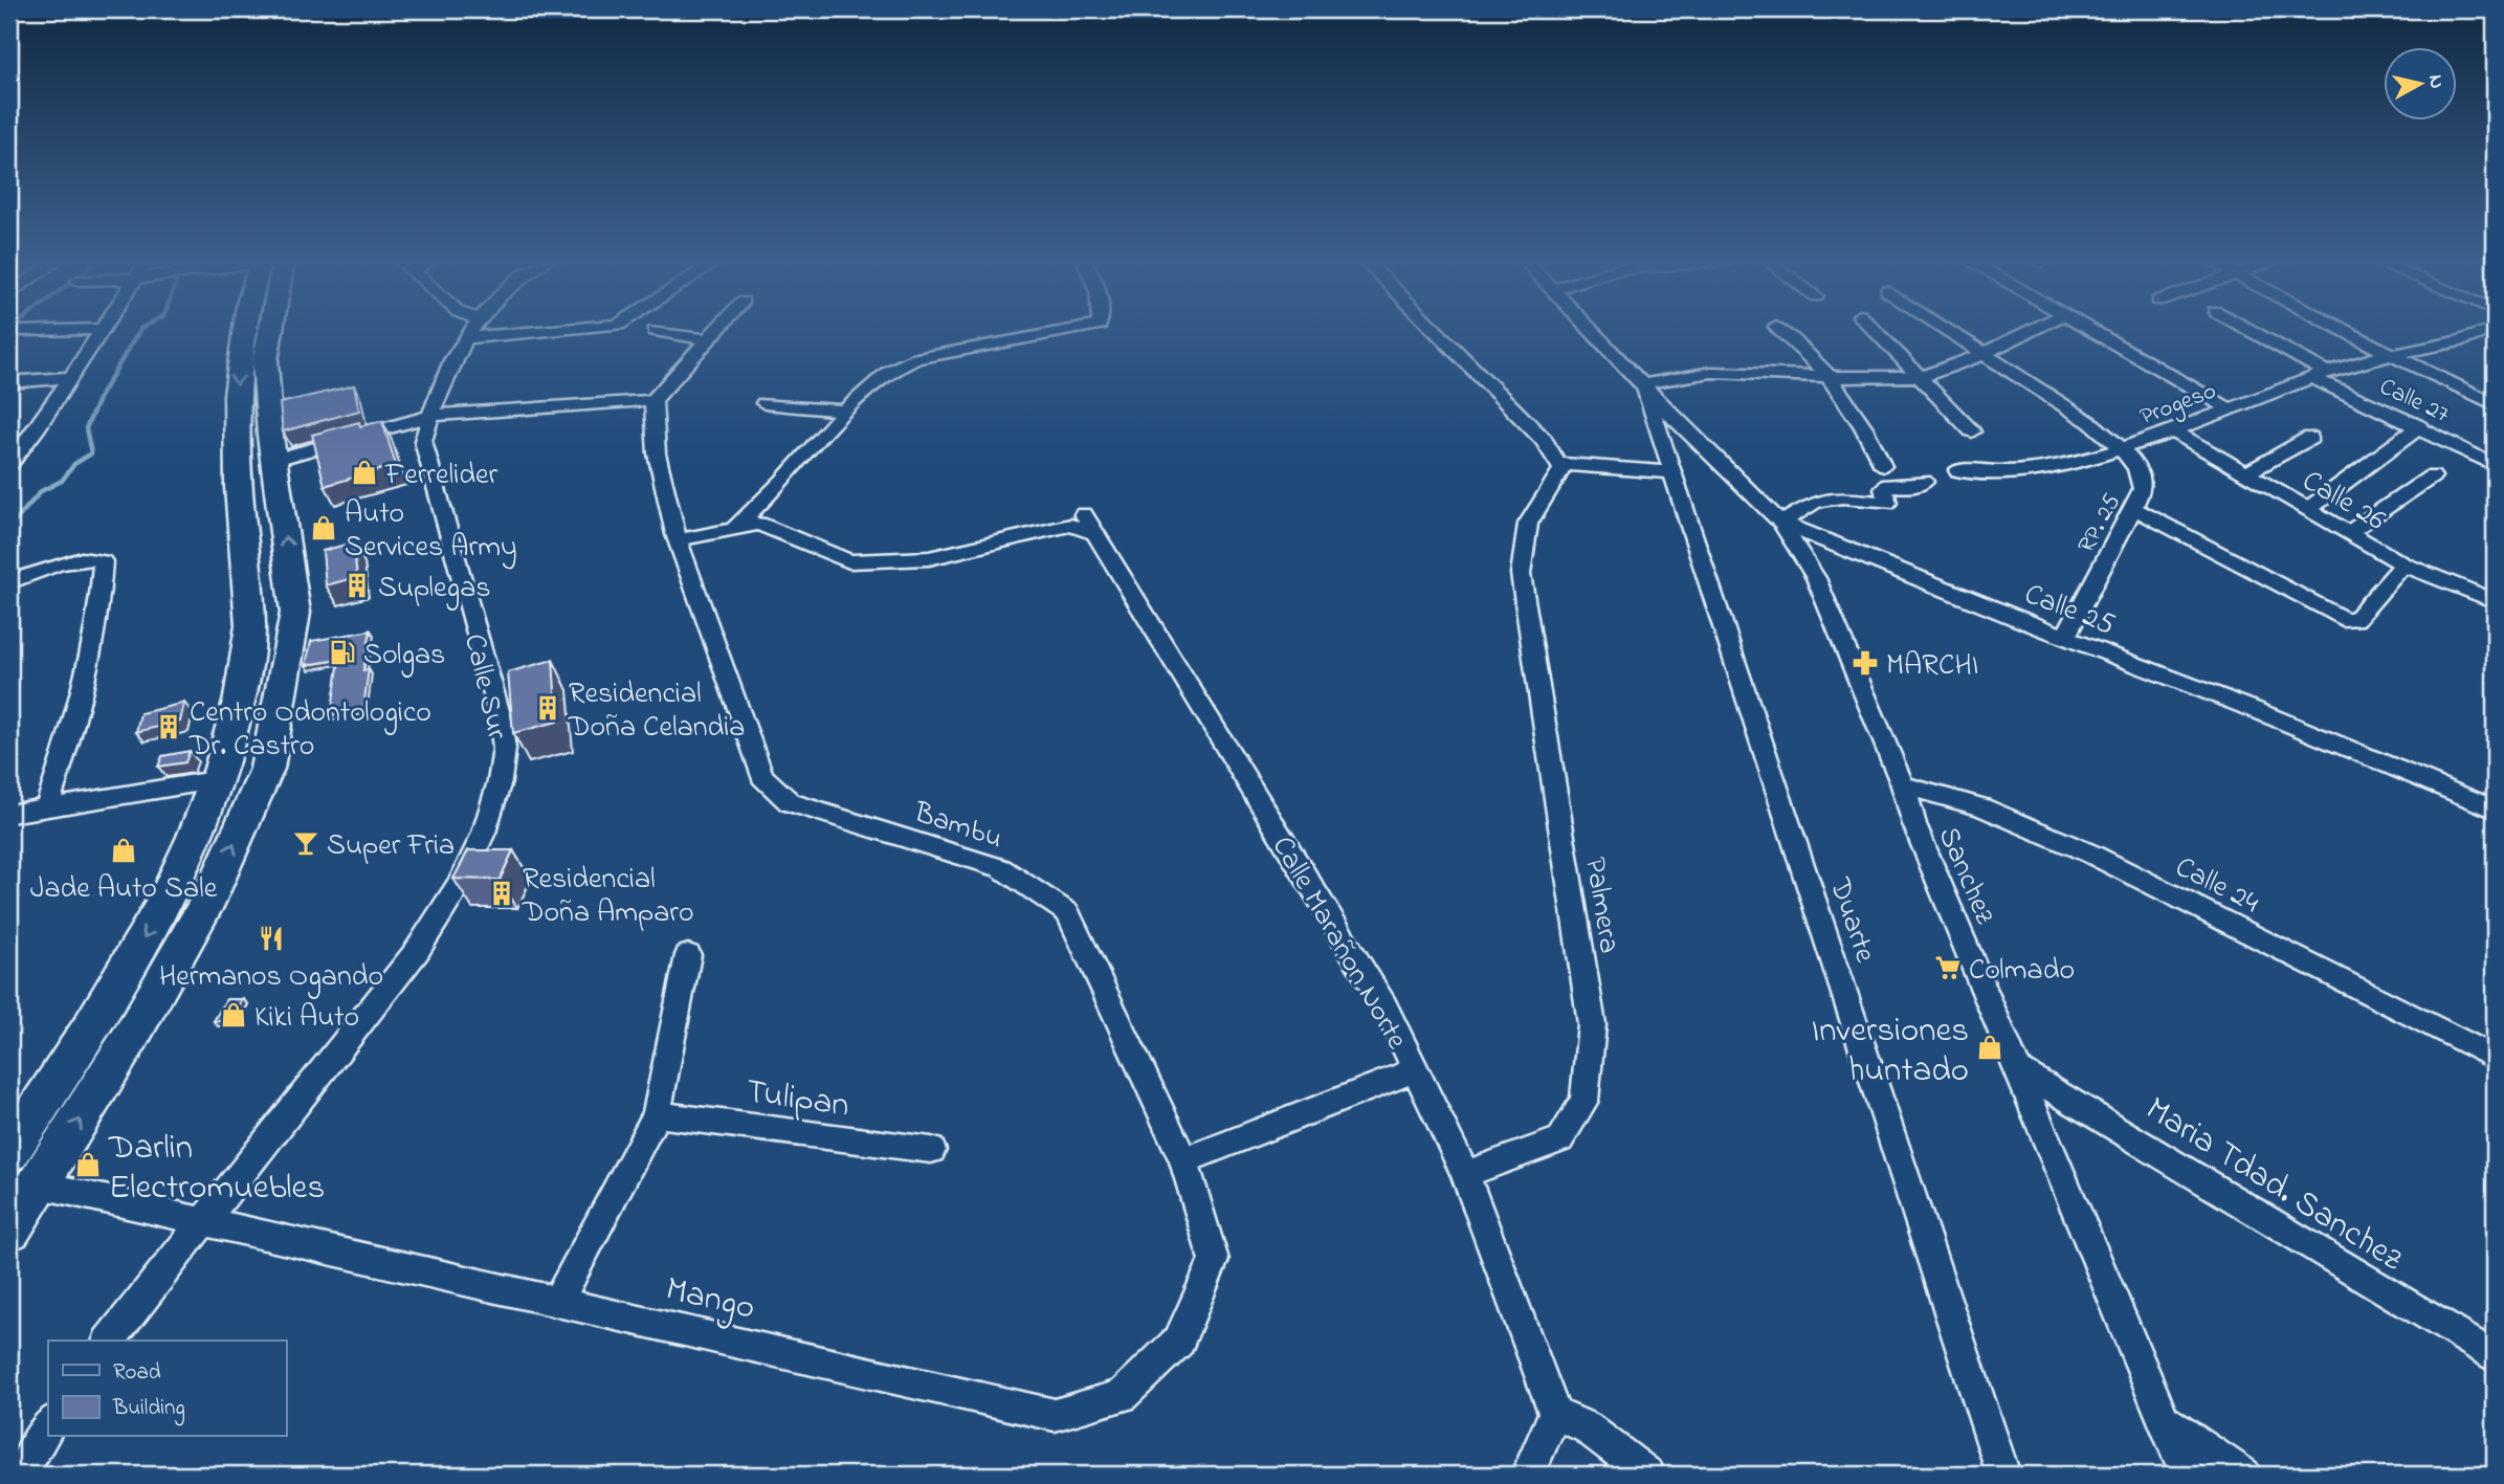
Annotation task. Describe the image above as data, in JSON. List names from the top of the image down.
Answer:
{
  "streets": {
    "street": [
      "Calle 27",
      "Progeso",
      "Calle 26",
      "RP. 25",
      "Calle 25",
      "Calle Sur",
      "Bambu",
      "Sanchez",
      "Calle 24",
      "Palmera",
      "Duarte",
      "Calle Marañon Norte",
      "Tulipan",
      "Maria Tdad. Sanchez",
      "Mango"
    ]
  },
  "crossings": [
    ["Calle 27", "Progeso"],
    ["Progeso", "Calle 26"],
    ["Progeso", "RP. 25"],
    ["RP. 25", "Calle 25"],
    ["Calle 25", "Sanchez"],
    ["Calle Sur", "Mango"],
    ["Bambu", "Mango"],
    ["Sanchez", "Calle 24"],
    ["Sanchez", "Duarte"],
    ["Sanchez", "Maria Tdad. Sanchez"],
    ["Palmera", "Calle Marañon Norte"]
  ],
  "places": {
    "shop": [
      "Ferrelider",
      "Auto Services Army",
      "Jade Auto Sale",
      "Kiki Auto",
      "Inversiones huntado",
      "Darlin Electromuebles"
    ],
    "building": [
      "Suplegas",
      "Residencial Doña Celandia",
      "Centro Odontologico Dr. Castro",
      "Residencial Doña Amparo"
    ],
    "fuel station": ["Solgas"],
    "pharmacy": ["MARCHI"],
    "bar": ["Super Fria"],
    "restaurant": ["Hermanos Ogando"],
    "supermarket": ["Colmado"]
  },
  "legend": ["Road", "Building"],
  "north": "right"
}
